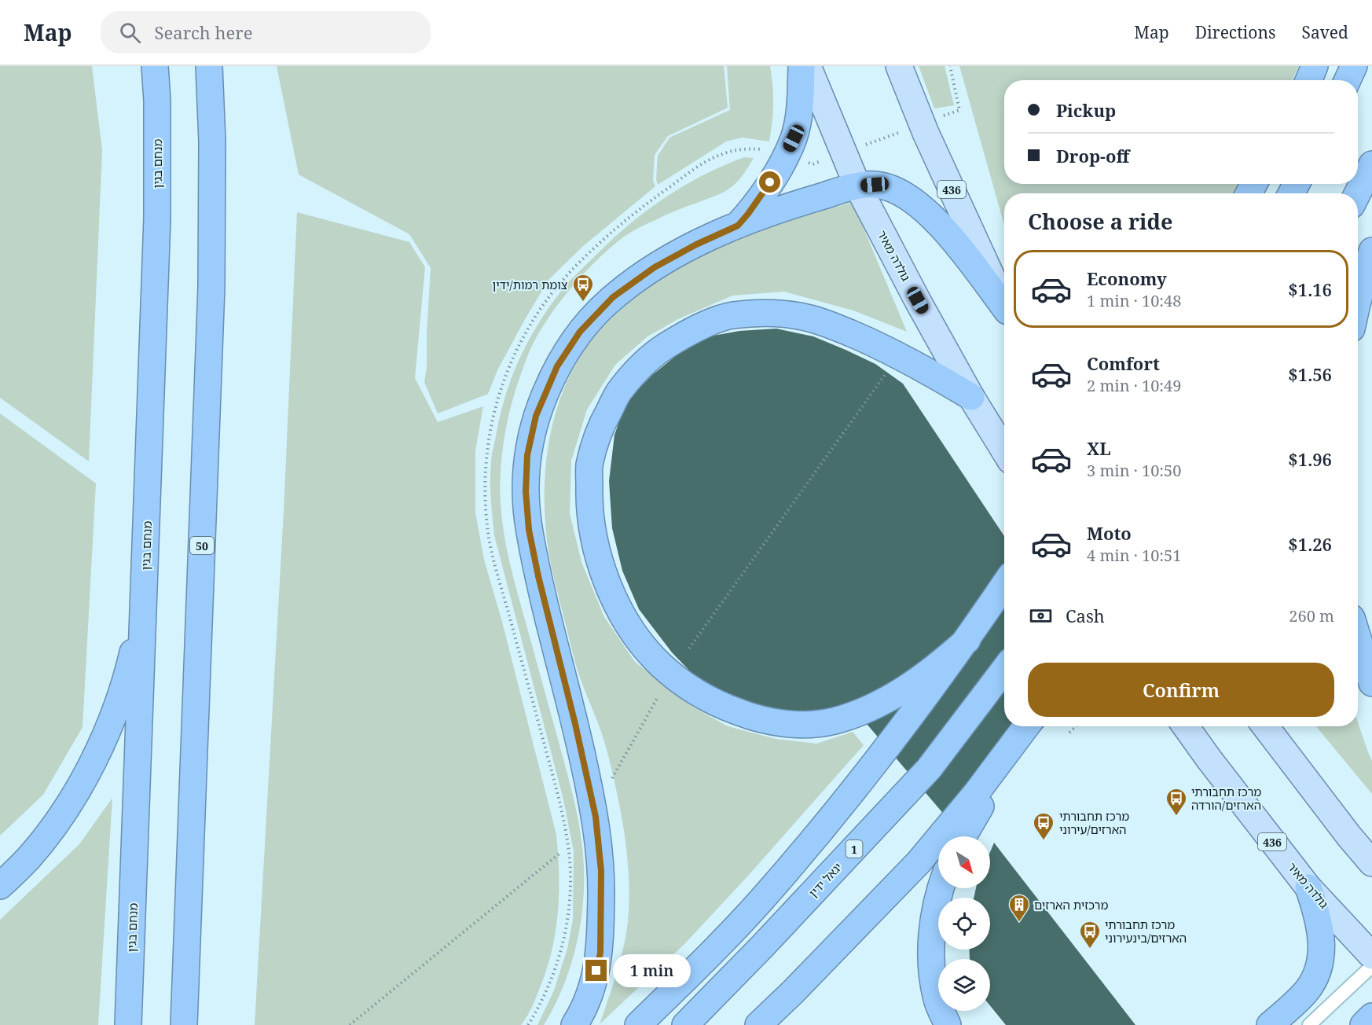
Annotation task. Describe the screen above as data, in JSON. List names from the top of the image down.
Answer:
{
  "streets": {
    "highway": [
      "מנחם בגין",
      "50",
      "1",
      "יגאל ידין"
    ],
    "main road": ["436", "גולדה מאיר"]
  },
  "places": {
    "bus stop": [
      "צומת רמות/ידין",
      "מרכז תחבורתי הארזים/הורדה",
      "מרכז תחבורתי הארזים/עירוני",
      "מרכז תחבורתי הארזים/בינעירוני"
    ],
    "building": ["מרכזית הארזים"]
  },
  "north": "bottom right",
  "page": {
    "header": "Map",
    "search": "Search here",
    "nav": ["Map", "Directions", "Saved"],
    "banner": ["Pickup", "Drop-off"],
    "heading": "Choose a ride",
    "list": [
      {
        "name": "Economy",
        "note": "1 min · 10:48",
        "value": "$1.16"
      },
      {
        "name": "Comfort",
        "note": "2 min · 10:49",
        "value": "$1.56"
      },
      {
        "name": "XL",
        "note": "3 min · 10:50",
        "value": "$1.96"
      },
      {
        "name": "Moto",
        "note": "4 min · 10:51",
        "value": "$1.26"
      }
    ],
    "pay": ["Cash", "260 m"],
    "buttons": "Confirm",
    "bubble": "1 min"
  }
}
